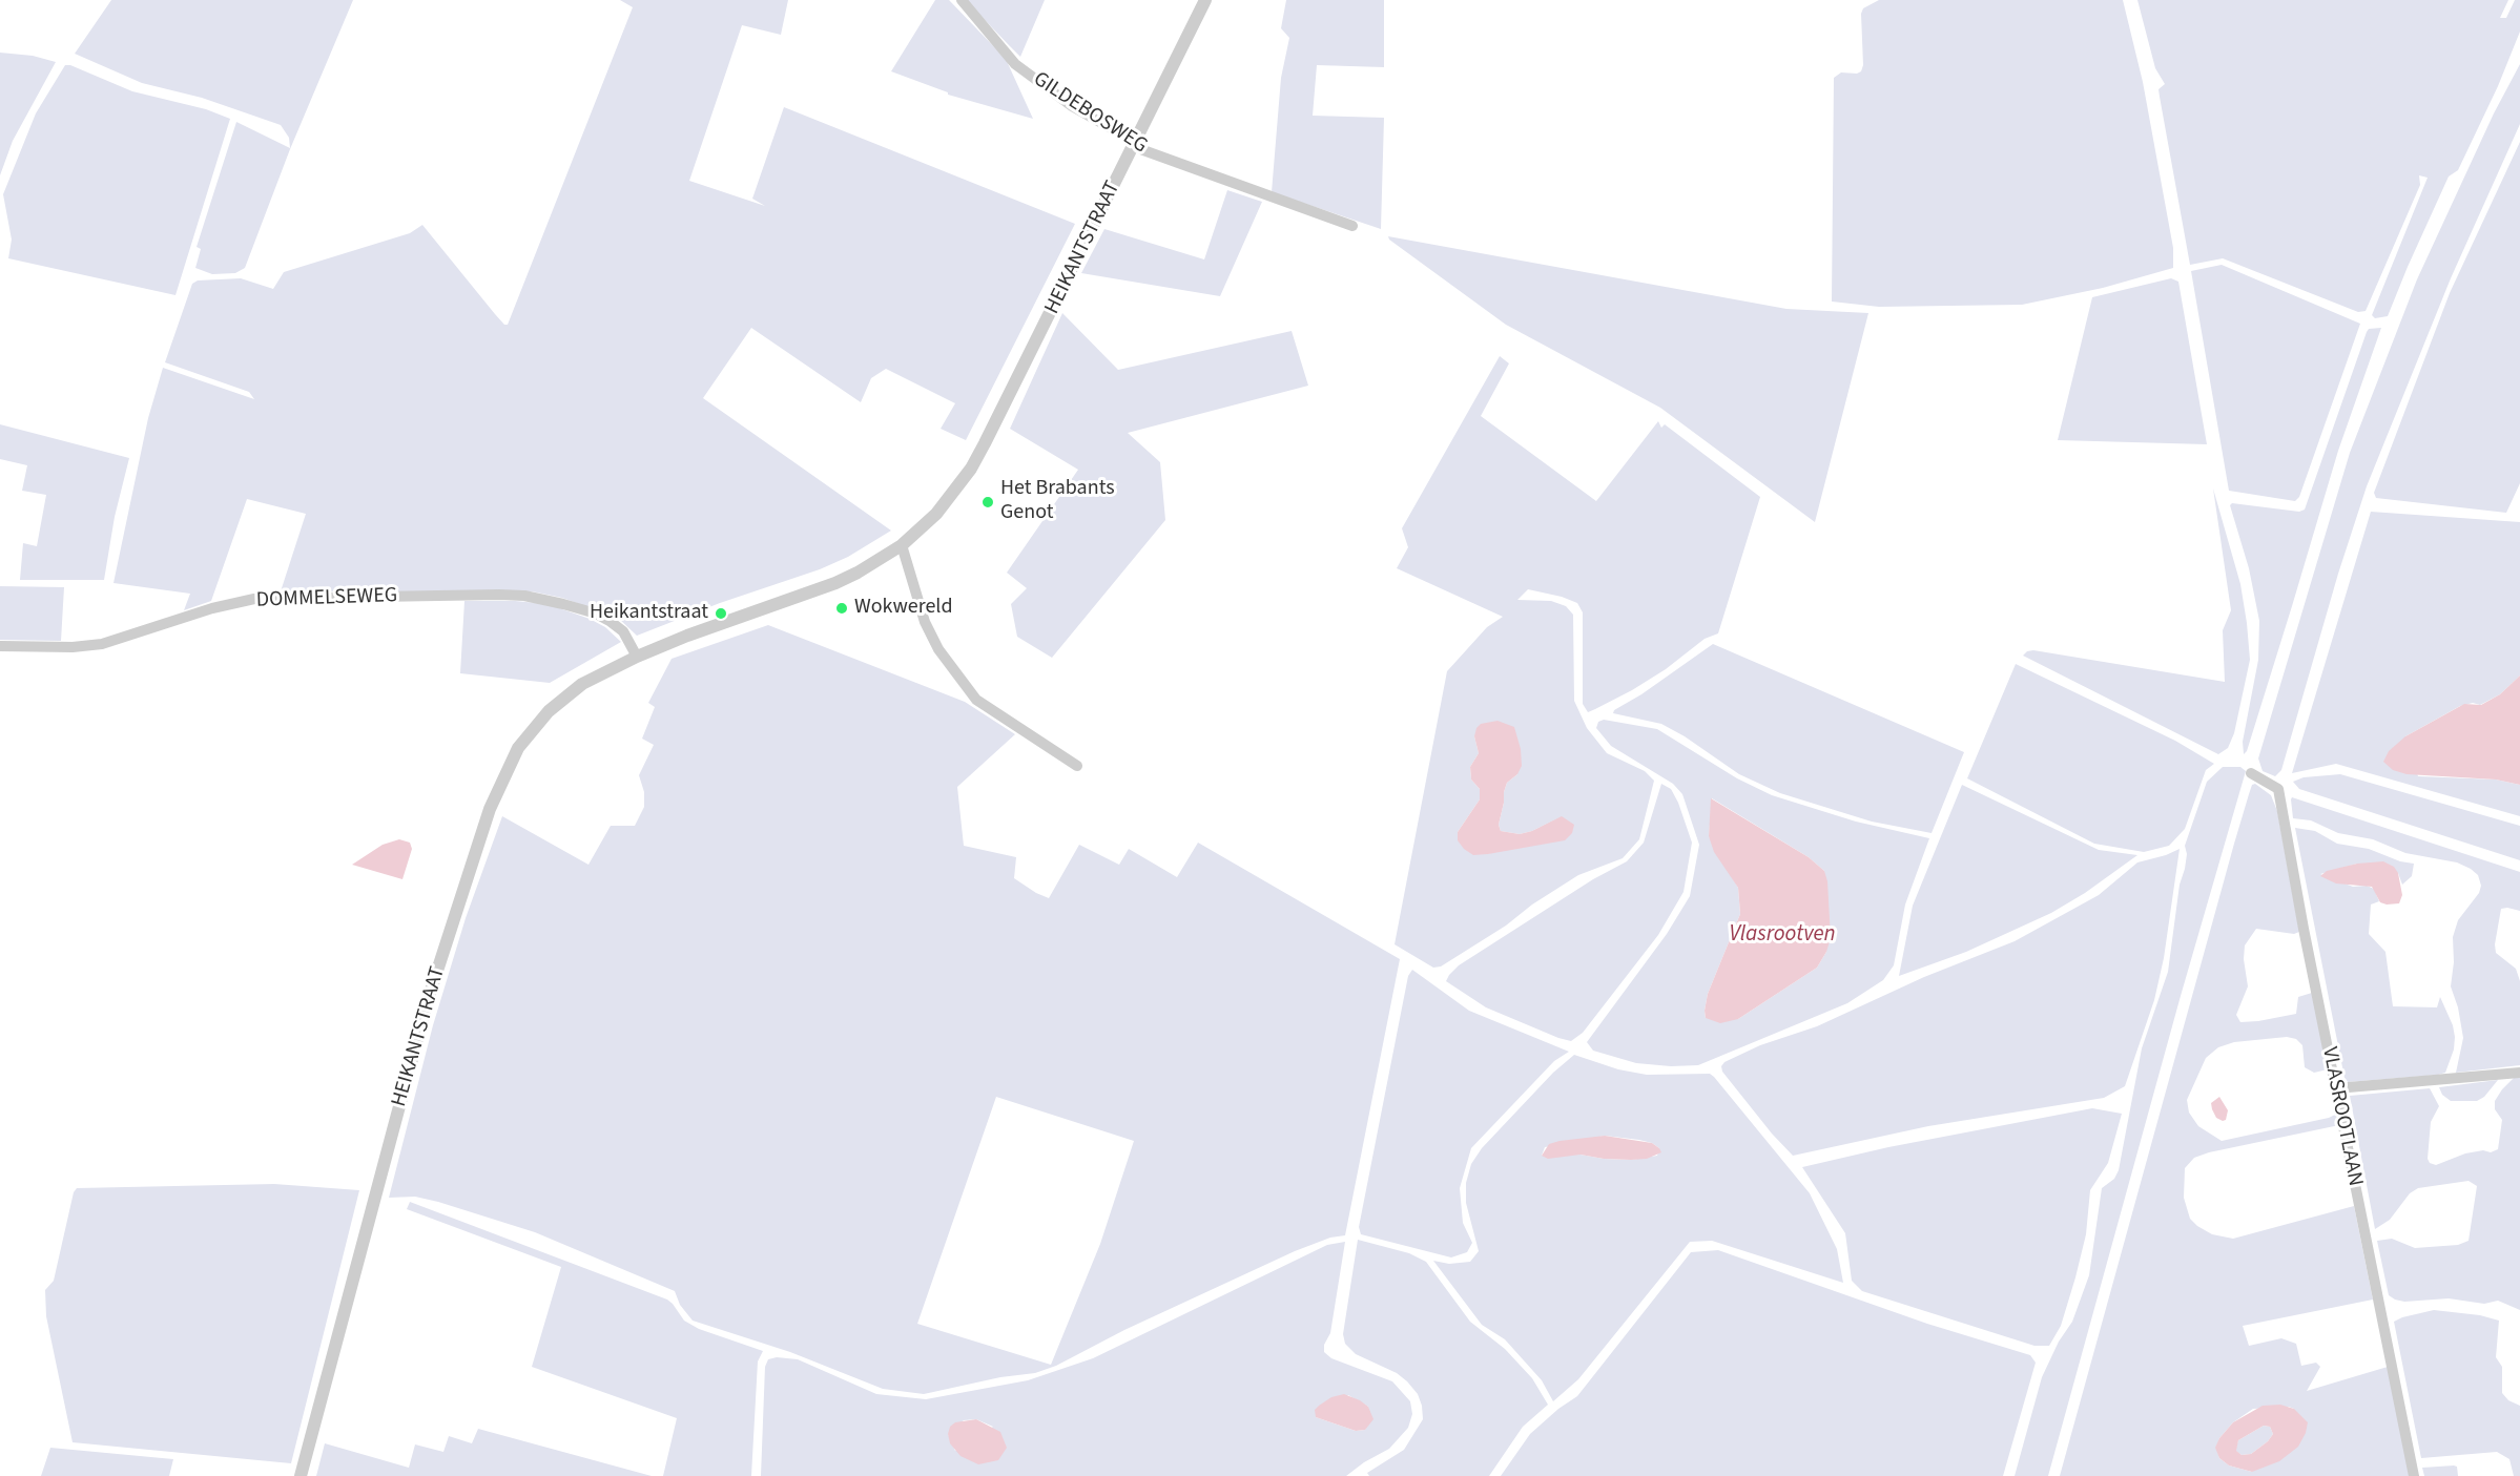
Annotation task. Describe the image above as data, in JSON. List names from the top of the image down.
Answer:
{
  "streets": {
    "street": [
      "GILDEBOSWEG",
      "HEIKANTSTRAAT",
      "DOMMELSEWEG",
      "VLASROOTLAAN"
    ]
  },
  "crossings": [
    ["GILDEBOSWEG", "HEIKANTSTRAAT"],
    ["HEIKANTSTRAAT", "DOMMELSEWEG"]
  ],
  "water": ["Vlasrootven"],
  "places": ["Het Brabants Genot", "Wokwereld", "Heikantstraat"]
}
